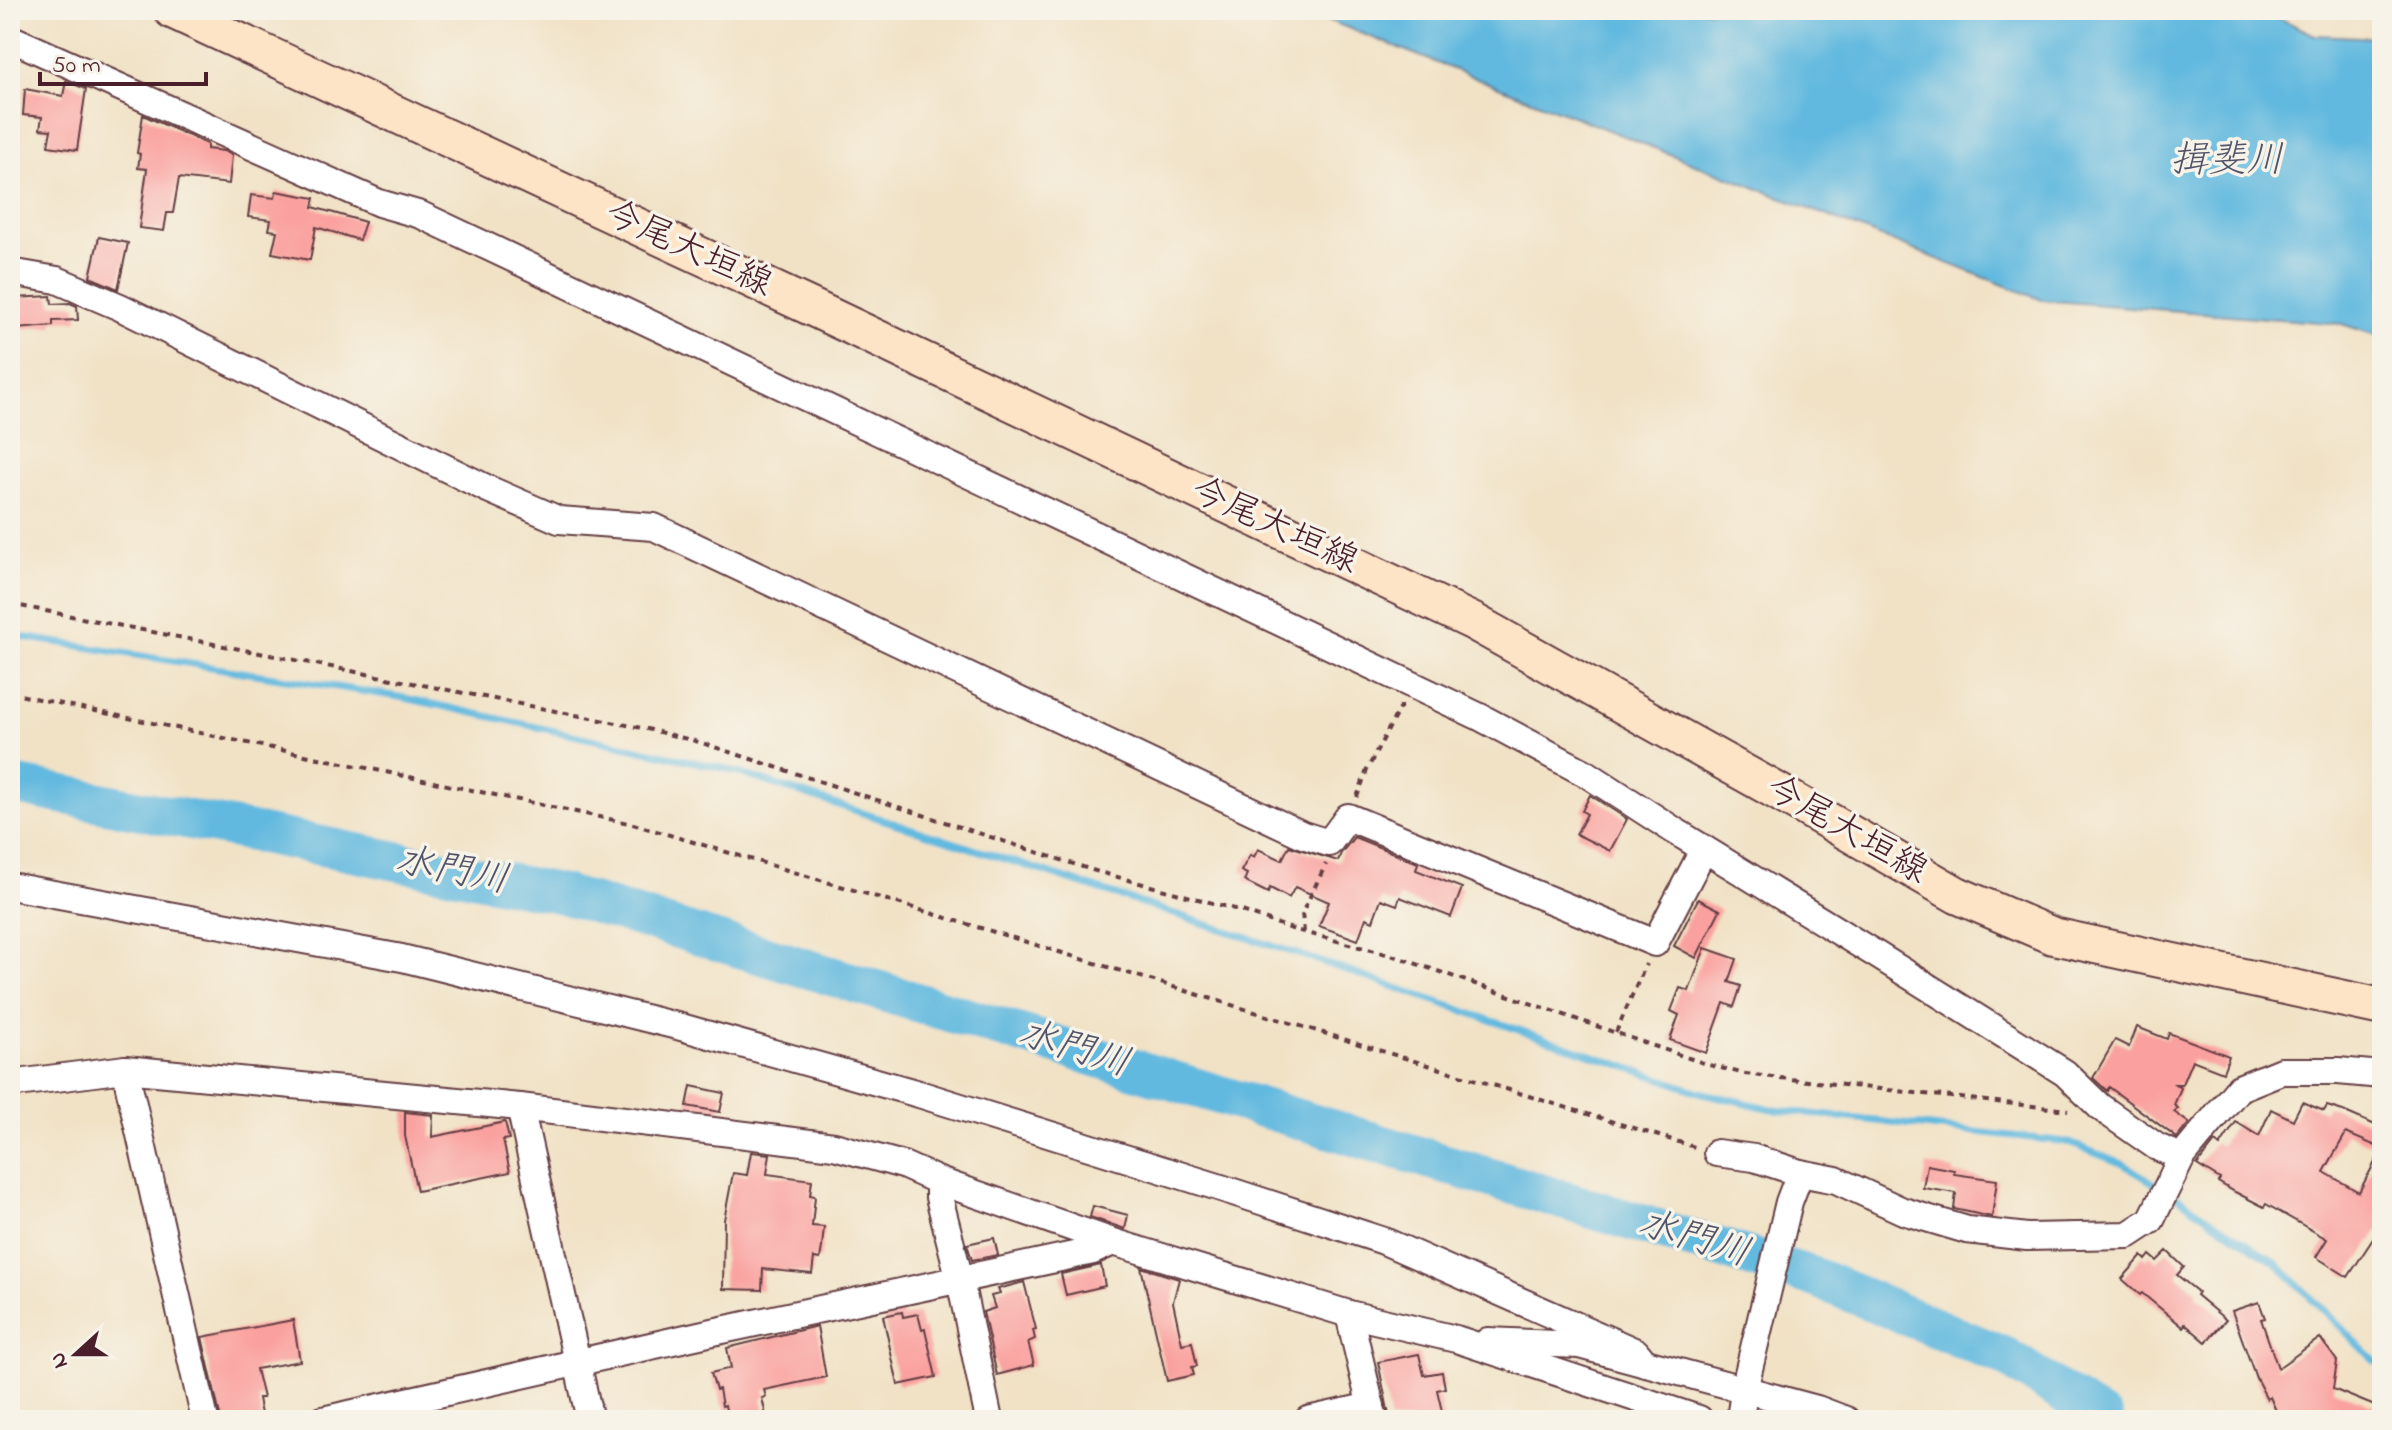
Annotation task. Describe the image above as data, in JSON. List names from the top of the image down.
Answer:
{
  "streets": {
    "main road": ["今尾大垣線"]
  },
  "water": ["揖斐川", "水門川"],
  "scale_bar": "50 m",
  "north": "left"
}
